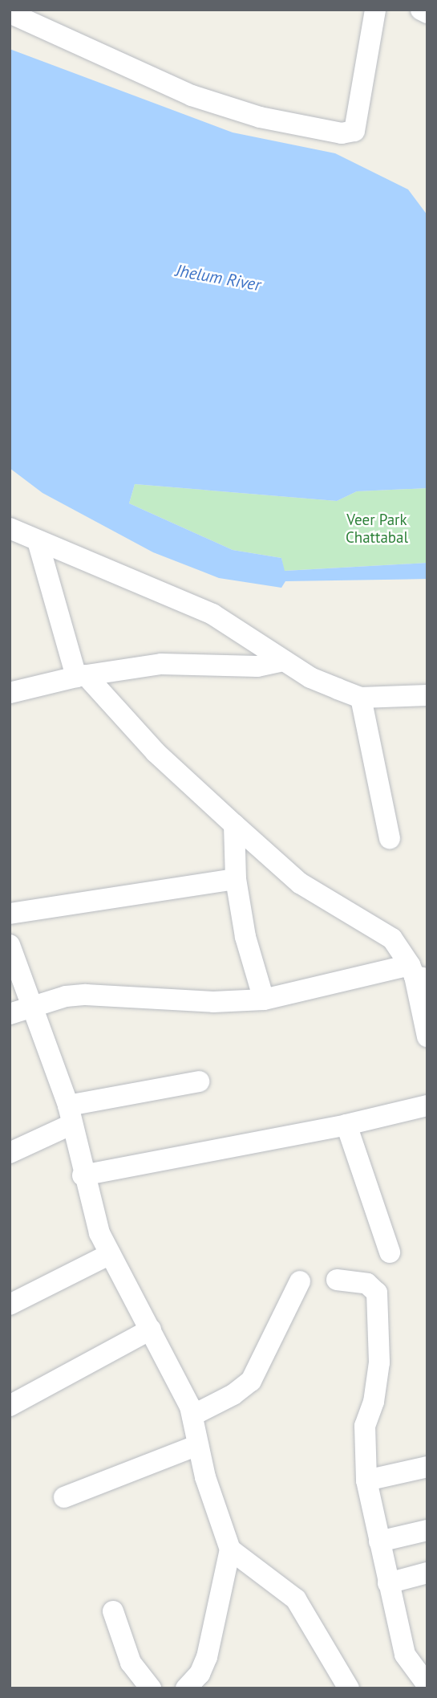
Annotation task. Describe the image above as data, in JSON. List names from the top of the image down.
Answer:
{
  "water": ["Jhelum River"],
  "parks": ["Veer Park Chattabal"]
}
